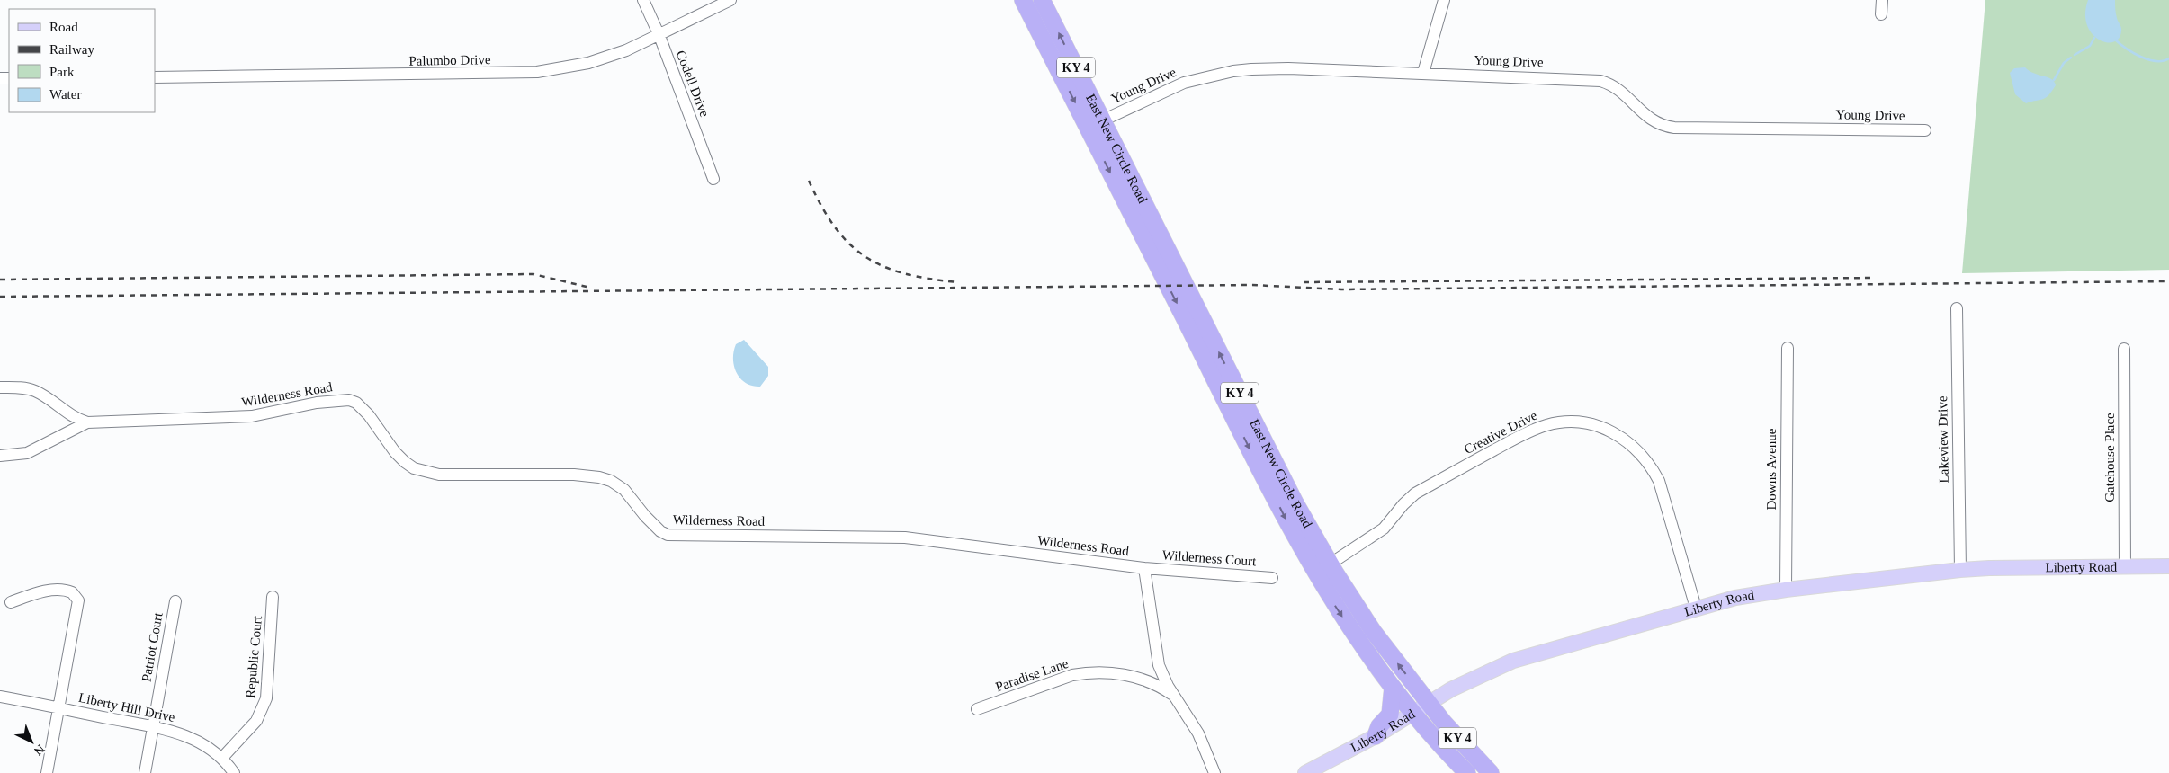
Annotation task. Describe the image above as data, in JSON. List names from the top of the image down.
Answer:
{
  "streets": {
    "highway": ["KY 4", "East New Circle Road"],
    "main road": ["Liberty Road"],
    "street": [
      "Palumbo Drive",
      "Young Drive",
      "Codell Drive",
      "Wilderness Road",
      "Creative Drive",
      "Lakeview Drive",
      "Gatehouse Place",
      "Downs Avenue",
      "Wilderness Court",
      "Patriot Court",
      "Republic Court",
      "Paradise Lane",
      "Liberty Hill Drive"
    ]
  },
  "crossings": [
    ["Palumbo Drive", "Codell Drive"],
    ["Young Drive", "East New Circle Road"],
    ["East New Circle Road", "Creative Drive"],
    ["East New Circle Road", "Liberty Road"],
    ["Wilderness Road", "Wilderness Court"],
    ["Wilderness Road", "Paradise Lane"],
    ["Creative Drive", "Liberty Road"],
    ["Lakeview Drive", "Liberty Road"],
    ["Gatehouse Place", "Liberty Road"],
    ["Downs Avenue", "Liberty Road"],
    ["Patriot Court", "Liberty Hill Drive"],
    ["Republic Court", "Liberty Hill Drive"]
  ],
  "legend": [
    "Road",
    "Railway",
    "Park",
    "Water"
  ],
  "north": "bottom right"
}
